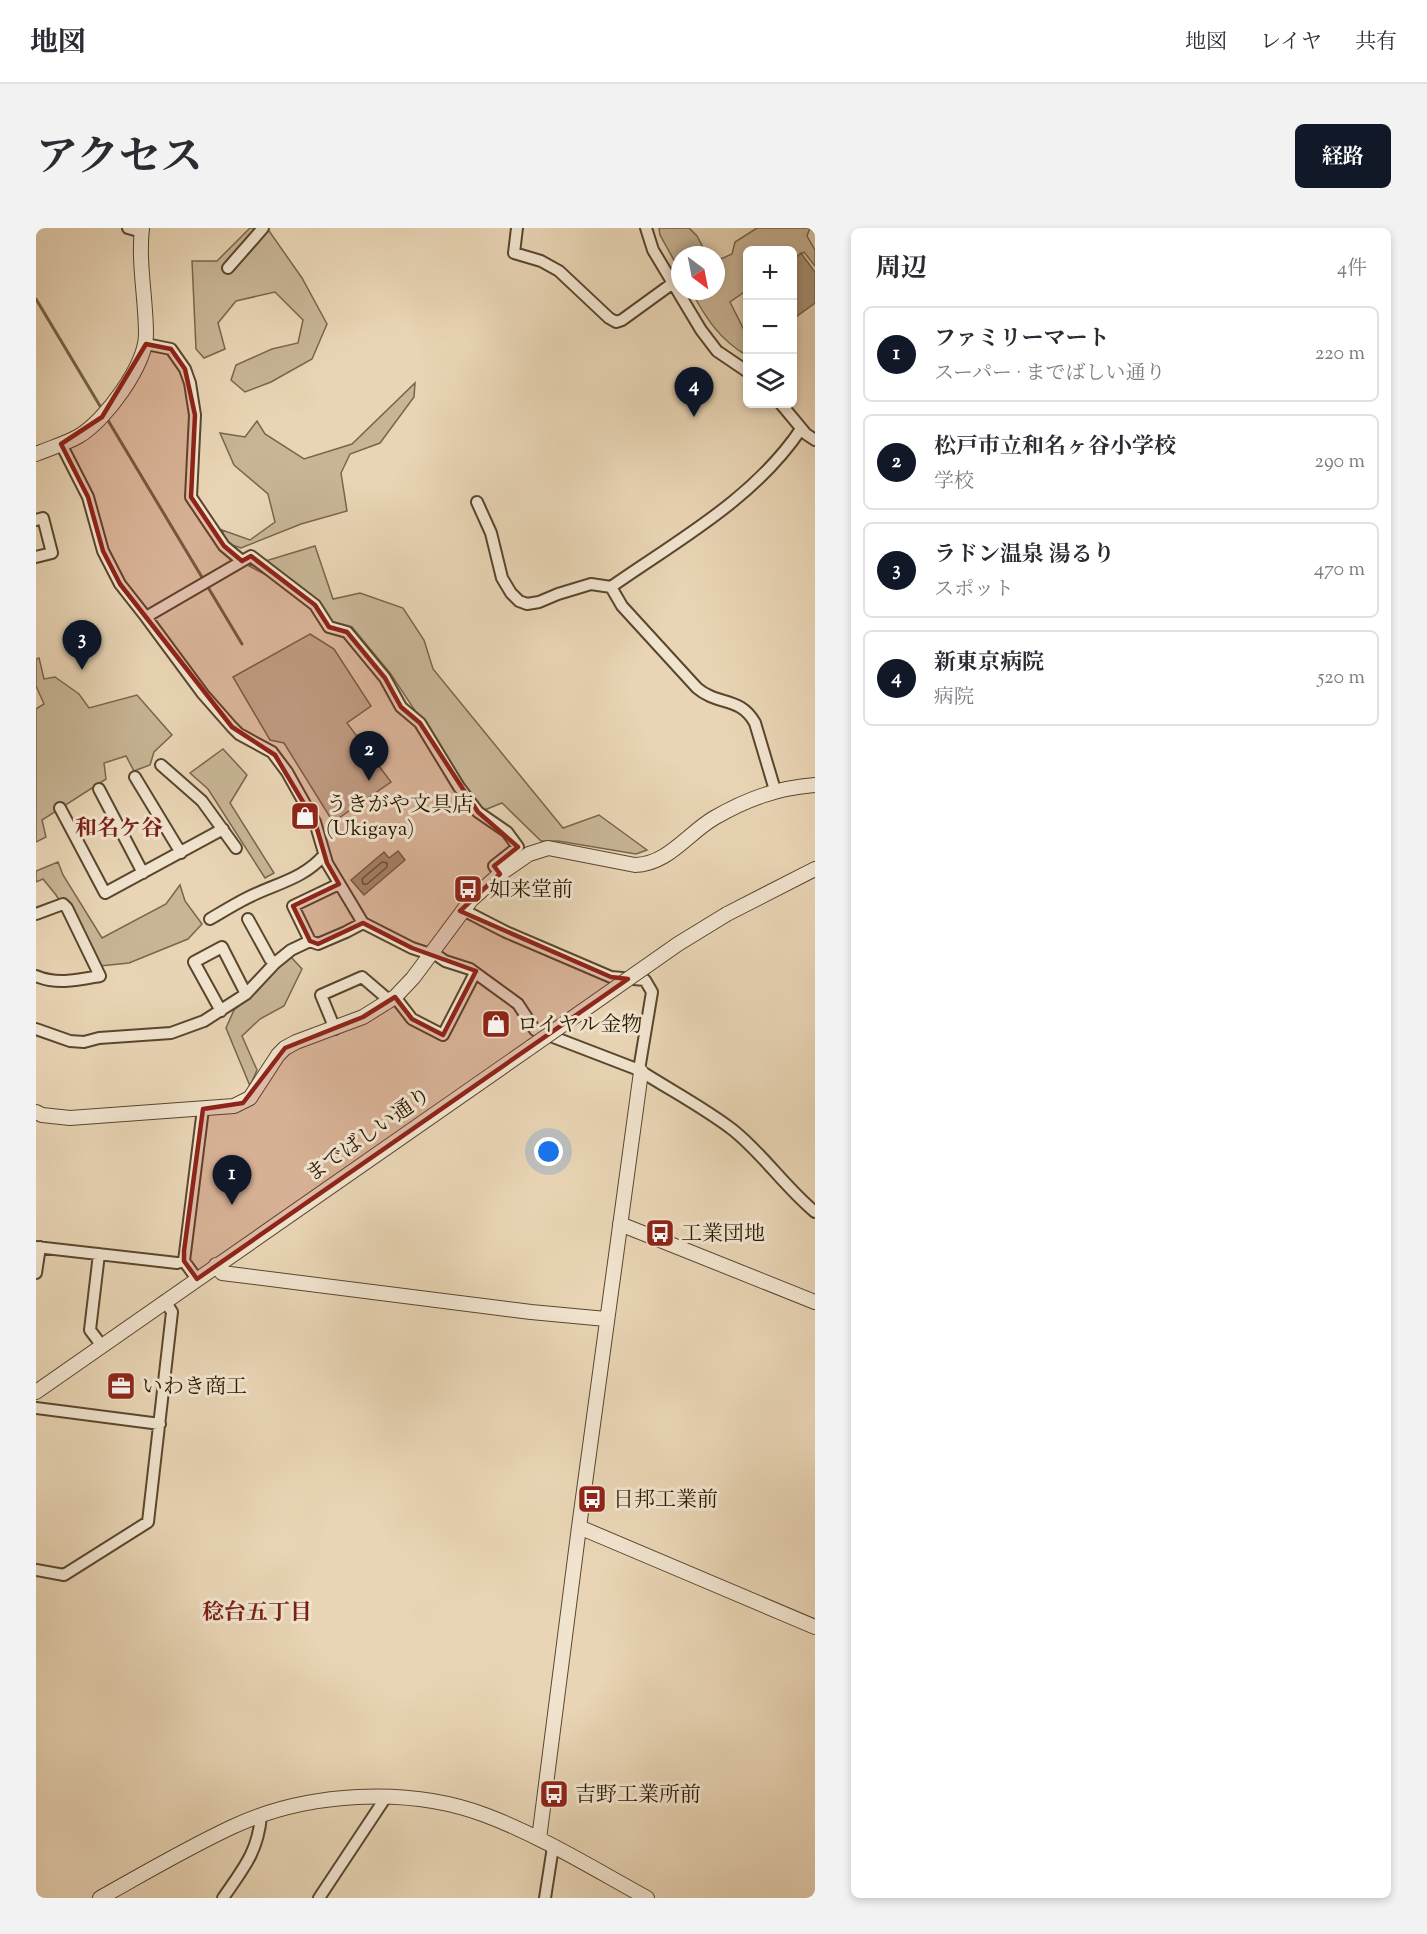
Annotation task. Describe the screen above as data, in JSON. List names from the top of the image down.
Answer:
{
  "streets": {
    "street": ["までばしい通り"]
  },
  "districts": ["和名ケ谷", "稔台五丁目"],
  "places": {
    "shop": ["うきがや文具店 (Ukigaya)", "ロイヤル金物"],
    "bus stop": [
      "如来堂前",
      "工業団地",
      "日邦工業前",
      "吉野工業所前"
    ],
    "office": ["いわき商工"]
  },
  "north": "bottom right",
  "page": {
    "header": "地図",
    "nav": ["地図", "レイヤ", "共有"],
    "title": "アクセス",
    "buttons": "経路",
    "heading": ["周辺", "4件"],
    "map_buttons": ["+", "−"],
    "list": [
      {
        "mark": "1",
        "name": "ファミリーマート",
        "note": "スーパー · までばしい通り",
        "value": "220 m"
      },
      {
        "mark": "2",
        "name": "松戸市立和名ヶ谷小学校",
        "note": "学校",
        "value": "290 m"
      },
      {
        "mark": "3",
        "name": "ラドン温泉 湯るり",
        "note": "スポット",
        "value": "470 m"
      },
      {
        "mark": "4",
        "name": "新東京病院",
        "note": "病院",
        "value": "520 m"
      }
    ],
    "pins": [
      "4",
      "3",
      "2",
      "1"
    ]
  }
}
